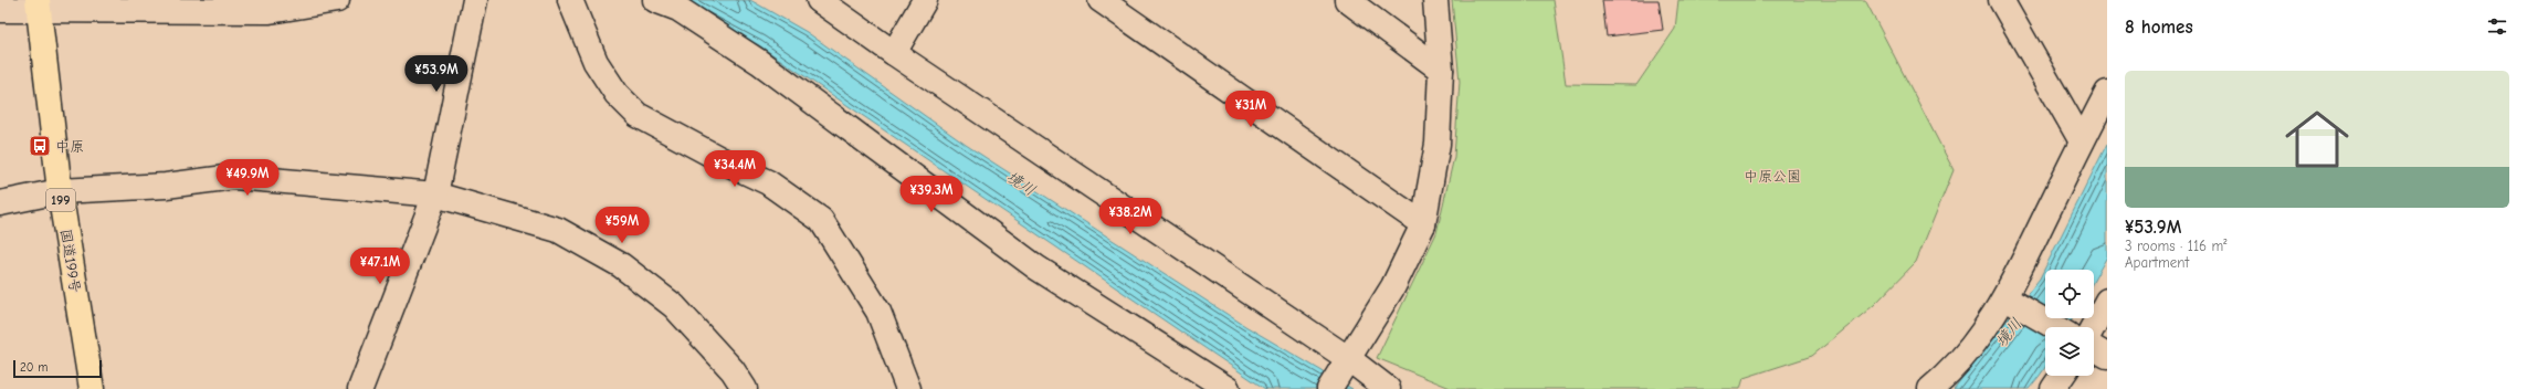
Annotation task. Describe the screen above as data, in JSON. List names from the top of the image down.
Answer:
{
  "streets": {
    "highway": ["199", "国道199号"]
  },
  "water": ["境川"],
  "parks": ["中原公園"],
  "places": {
    "bus stop": ["中原"]
  },
  "scale_bar": "20 m",
  "page": {
    "heading": "8 homes",
    "list": [
      {
        "name": "¥53.9M",
        "note": "3 rooms · 116 m² · Apartment"
      }
    ],
    "price": [
      "¥53.9M",
      "¥31M",
      "¥34.4M",
      "¥49.9M",
      "¥39.3M",
      "¥38.2M",
      "¥59M",
      "¥47.1M"
    ],
    "scale": "20 m"
  }
}
